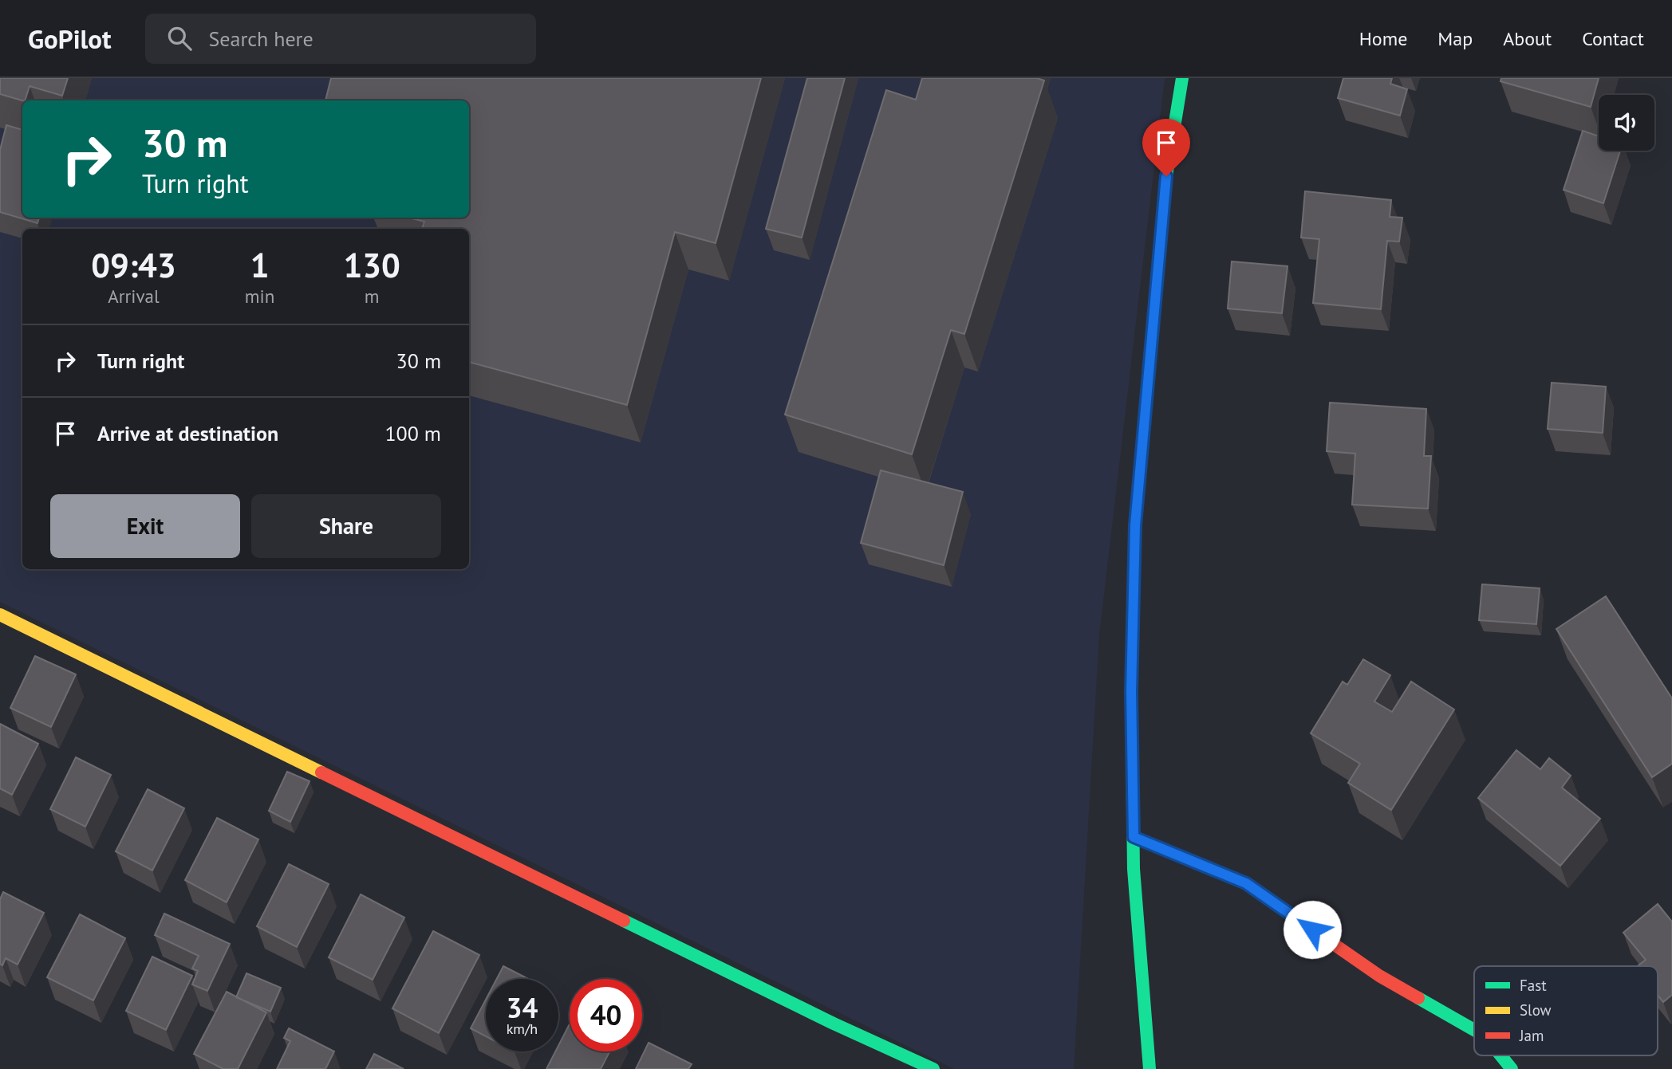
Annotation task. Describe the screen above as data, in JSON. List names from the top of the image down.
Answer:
{
  "legend": ["Fast", "Slow", "Jam"],
  "page": {
    "header": "GoPilot",
    "search": "Search here",
    "nav": [
      "Home",
      "Map",
      "About",
      "Contact"
    ],
    "turn": ["30 m", "Turn right"],
    "eta": [
      "09:43",
      "Arrival",
      "1",
      "min",
      "130",
      "m"
    ],
    "list": [
      {
        "name": "Turn right",
        "value": "30 m"
      },
      {
        "name": "Arrive at destination",
        "value": "100 m"
      }
    ],
    "buttons": ["Exit", "Share"],
    "speed": "34 km/h",
    "limit": "40"
  }
}
